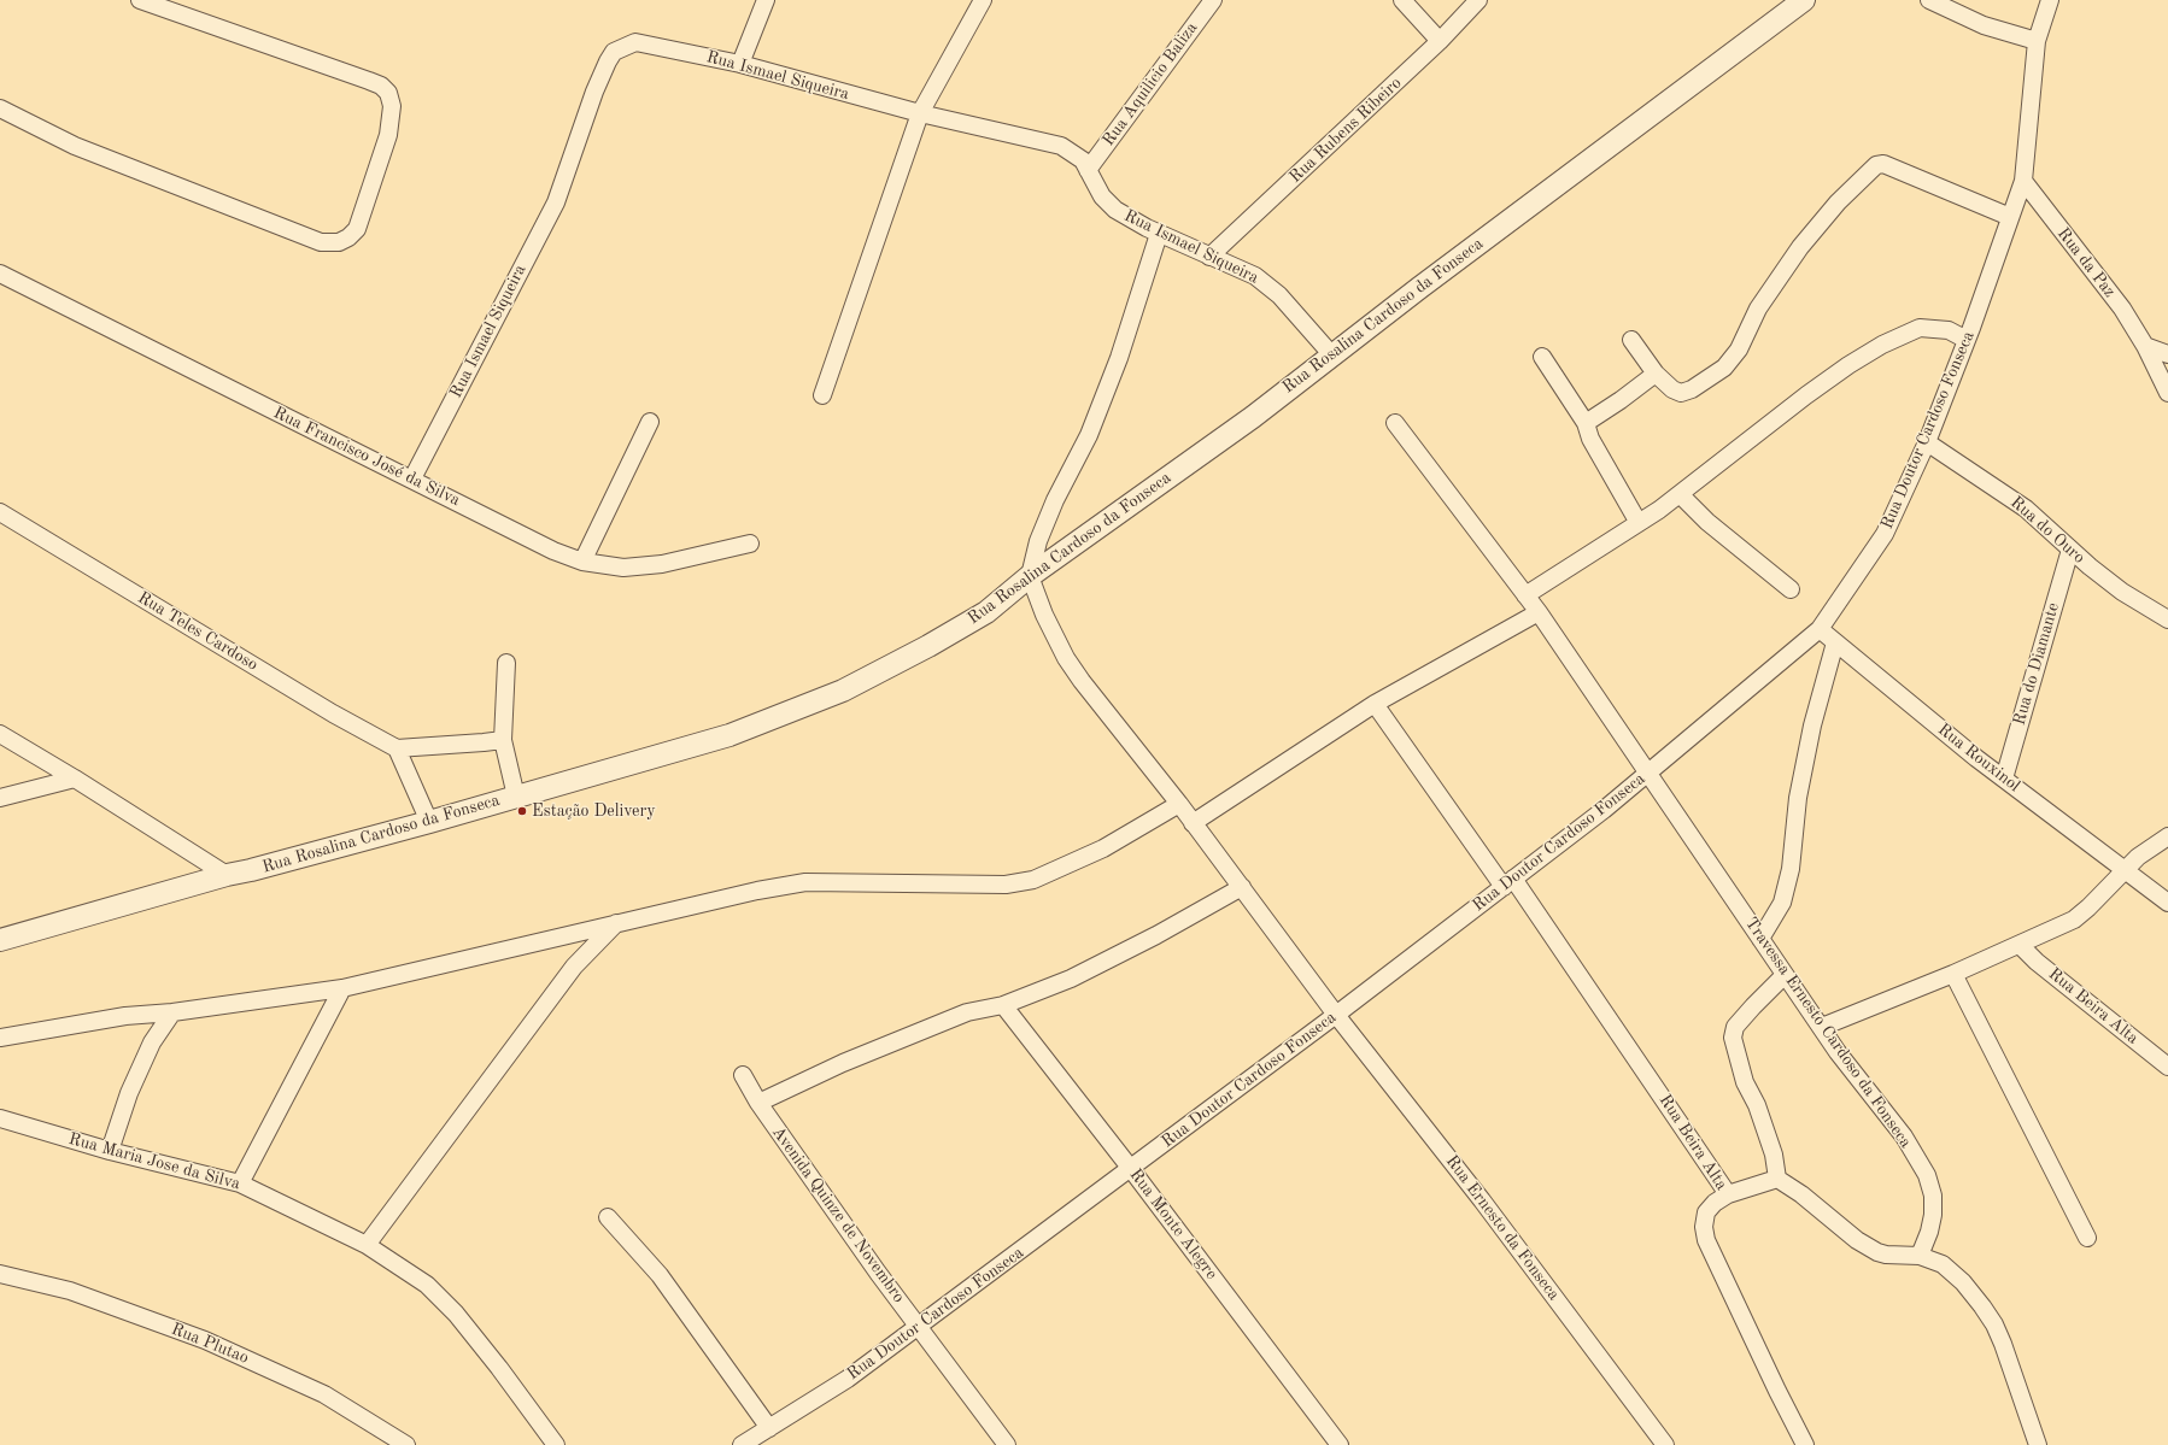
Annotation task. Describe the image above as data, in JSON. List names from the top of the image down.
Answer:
{
  "streets": {
    "street": [
      "Rua Ismael Siqueira",
      "Rua Aquilicio Baliza",
      "Rua Rubens Ribeiro",
      "Rua da Paz",
      "Rua Rosalina Cardoso da Fonseca",
      "Rua Doutor Cardoso Fonseca",
      "Rua Francisco José da Silva",
      "Rua do Ouro",
      "Rua Teles Cardoso",
      "Rua do Diamante",
      "Rua Rouxinol",
      "Rua Beira Alta",
      "Travessa Ernesto Cardoso da Fonseca",
      "Rua Maria Jose da Silva",
      "Avenida Quinze de Novembro",
      "Rua Monte Alegre",
      "Rua Ernesto da Fonseca",
      "Rua Plutao"
    ]
  },
  "crossings": [
    ["Rua Ismael Siqueira", "Rua Aquilicio Baliza"],
    ["Rua Ismael Siqueira", "Rua Rubens Ribeiro"],
    ["Rua Ismael Siqueira", "Rua Rosalina Cardoso da Fonseca"],
    ["Rua Ismael Siqueira", "Rua Francisco José da Silva"],
    ["Rua da Paz", "Rua Doutor Cardoso Fonseca"],
    ["Rua Rosalina Cardoso da Fonseca", "Rua Ernesto da Fonseca"],
    ["Rua Doutor Cardoso Fonseca", "Rua do Ouro"],
    ["Rua Doutor Cardoso Fonseca", "Rua Rouxinol"],
    ["Rua Doutor Cardoso Fonseca", "Rua Beira Alta"],
    ["Rua Doutor Cardoso Fonseca", "Travessa Ernesto Cardoso da Fonseca"],
    ["Rua Doutor Cardoso Fonseca", "Avenida Quinze de Novembro"],
    ["Rua Doutor Cardoso Fonseca", "Rua Monte Alegre"],
    ["Rua Doutor Cardoso Fonseca", "Rua Ernesto da Fonseca"],
    ["Rua do Ouro", "Rua do Diamante"],
    ["Rua do Diamante", "Rua Rouxinol"]
  ],
  "places": ["Estação Delivery"]
}
